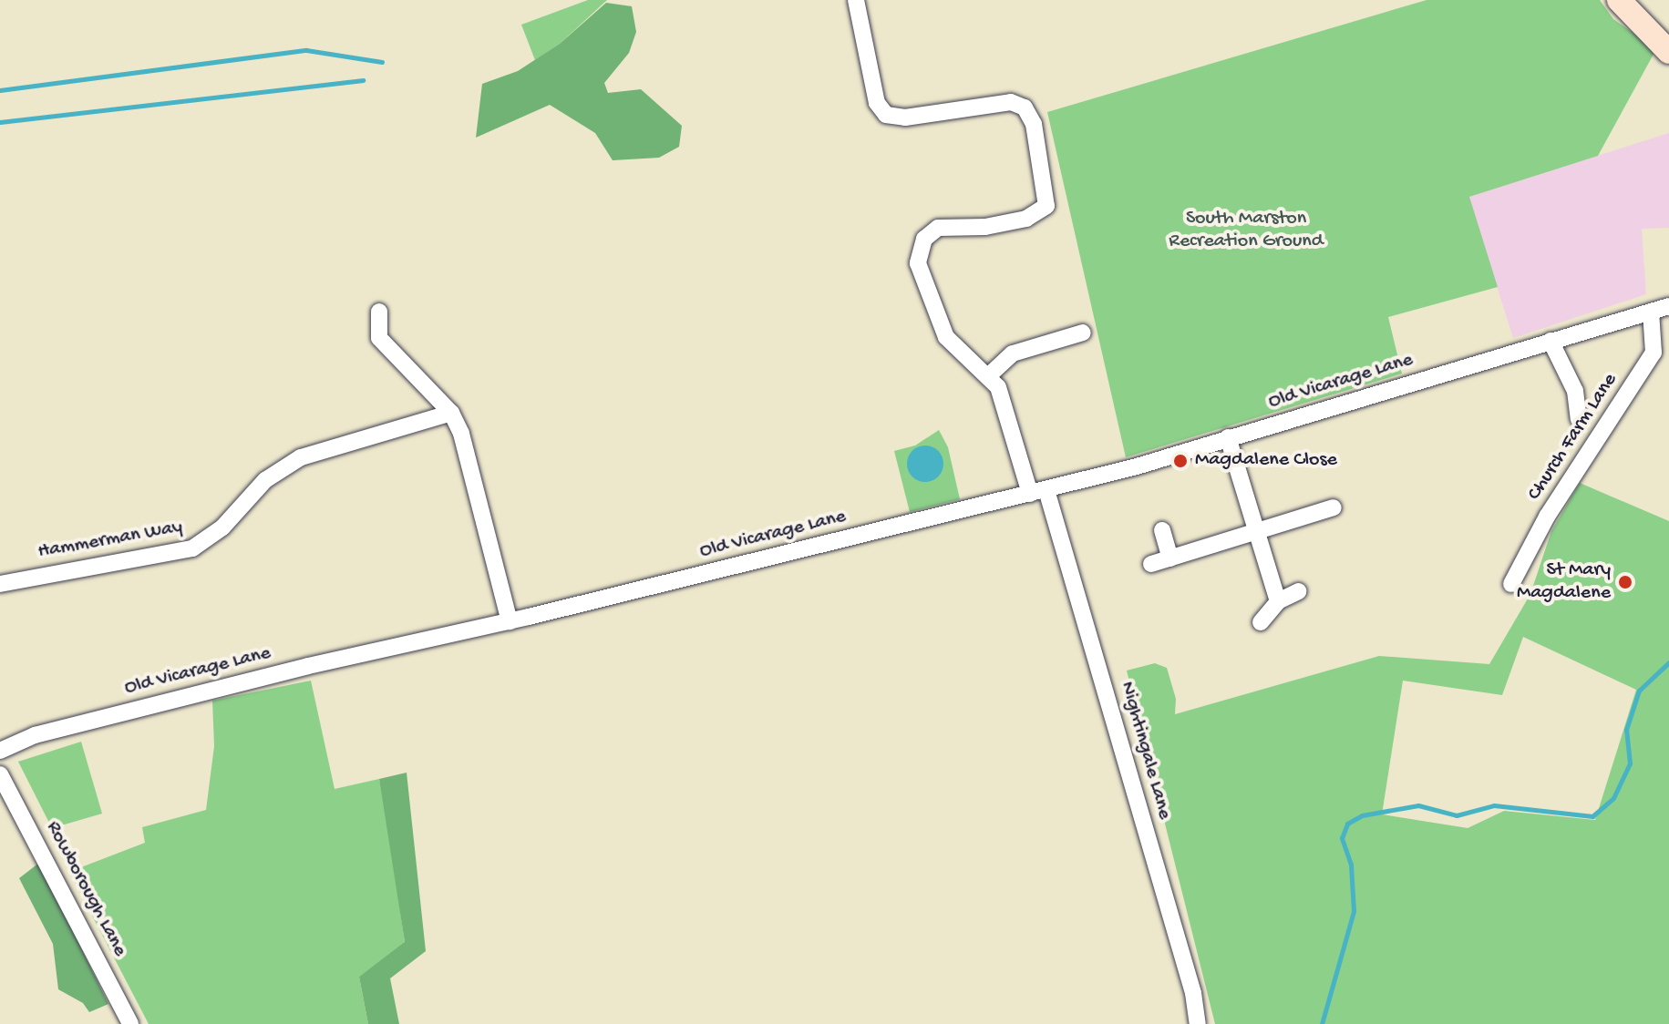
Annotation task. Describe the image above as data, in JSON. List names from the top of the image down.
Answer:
{
  "streets": {
    "street": [
      "Old Vicarage Lane",
      "Church Farm Lane",
      "Hammerman Way",
      "Nightingale Lane",
      "Rowborough Lane"
    ]
  },
  "crossings": [
    ["Old Vicarage Lane", "Church Farm Lane"],
    ["Old Vicarage Lane", "Nightingale Lane"]
  ],
  "parks": ["South Marston Recreation Ground"],
  "places": ["Magdalene Close", "St Mary Magdalene"]
}
